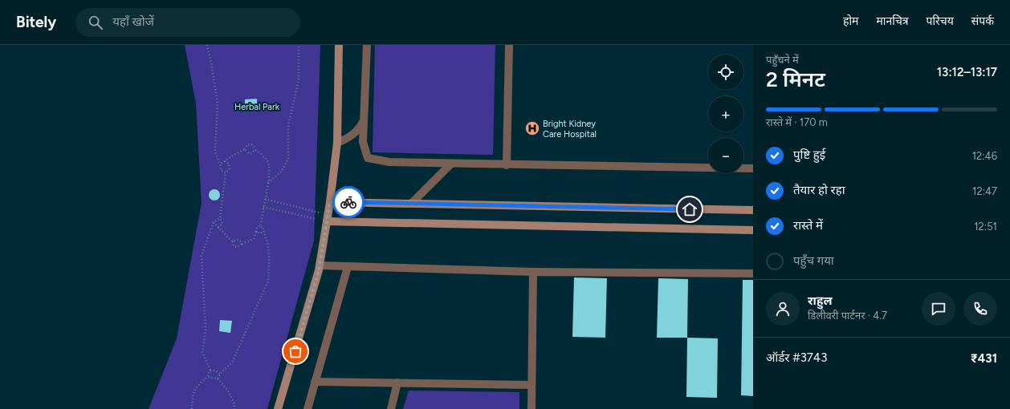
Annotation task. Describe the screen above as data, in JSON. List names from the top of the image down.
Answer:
{
  "parks": ["Herbal Park"],
  "places": {
    "hospital": ["Bright Kidney Care Hospital"]
  },
  "page": {
    "header": "Bitely",
    "search": "यहाँ खोजें",
    "nav": [
      "होम",
      "मानचित्र",
      "परिचय",
      "संपर्क"
    ],
    "heading": ["2 मिनट", "पहुँचने में", "13:12–13:17"],
    "panel": [
      "राहुल",
      "डिलीवरी पार्टनर · 4.7",
      "ऑर्डर #3743",
      "₹431"
    ],
    "map_buttons": ["+", "−"],
    "bar": "रास्ते में · 170 m",
    "list": [
      ["पुष्टि हुई", "12:46"],
      ["तैयार हो रहा", "12:47"],
      ["रास्ते में", "12:51"],
      "पहुँच गया"
    ]
  }
}
